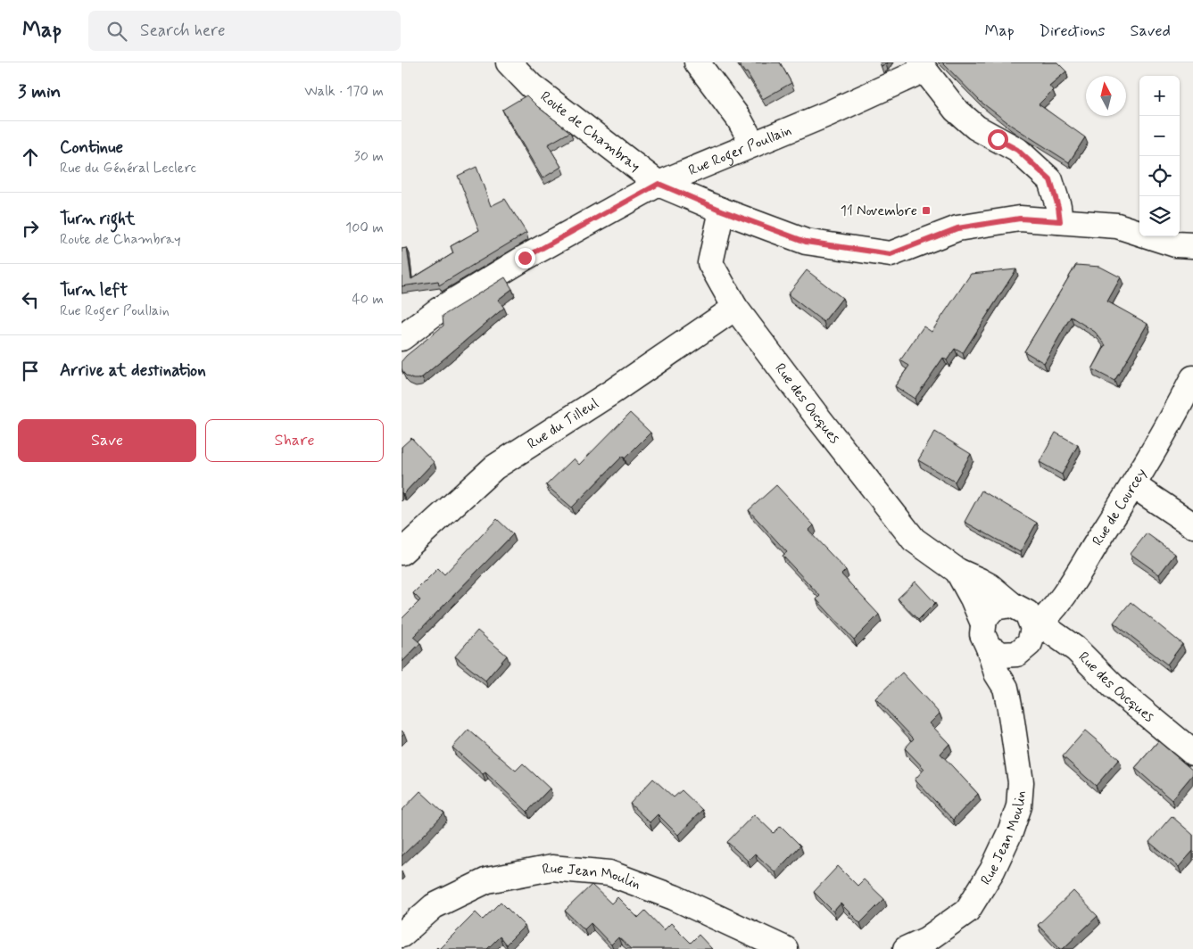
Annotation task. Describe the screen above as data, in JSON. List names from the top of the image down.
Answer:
{
  "streets": {
    "street": [
      "Route de Chambray",
      "Rue Roger Poullain",
      "Rue des Oucques",
      "Rue du Tilleul",
      "Rue de Courcey",
      "Rue Jean Moulin"
    ]
  },
  "crossings": [
    ["Route de Chambray", "Rue Roger Poullain"],
    ["Route de Chambray", "Rue des Oucques"],
    ["Rue des Oucques", "Rue du Tilleul"],
    ["Rue des Oucques", "Rue de Courcey"],
    ["Rue des Oucques", "Rue Jean Moulin"],
    ["Rue de Courcey", "Rue Jean Moulin"]
  ],
  "places": {
    "transit": ["11 Novembre"]
  },
  "north": "top",
  "page": {
    "header": "Map",
    "search": "Search here",
    "nav": ["Map", "Directions", "Saved"],
    "heading": ["3 min", "Walk · 170 m"],
    "map_buttons": ["+", "−"],
    "list": [
      ["Continue", "Rue du Général Leclerc", "30 m"],
      ["Turn right", "Route de Chambray", "100 m"],
      ["Turn left", "Rue Roger Poullain", "40 m"],
      "Arrive at destination"
    ],
    "buttons": ["Save", "Share"]
  }
}
